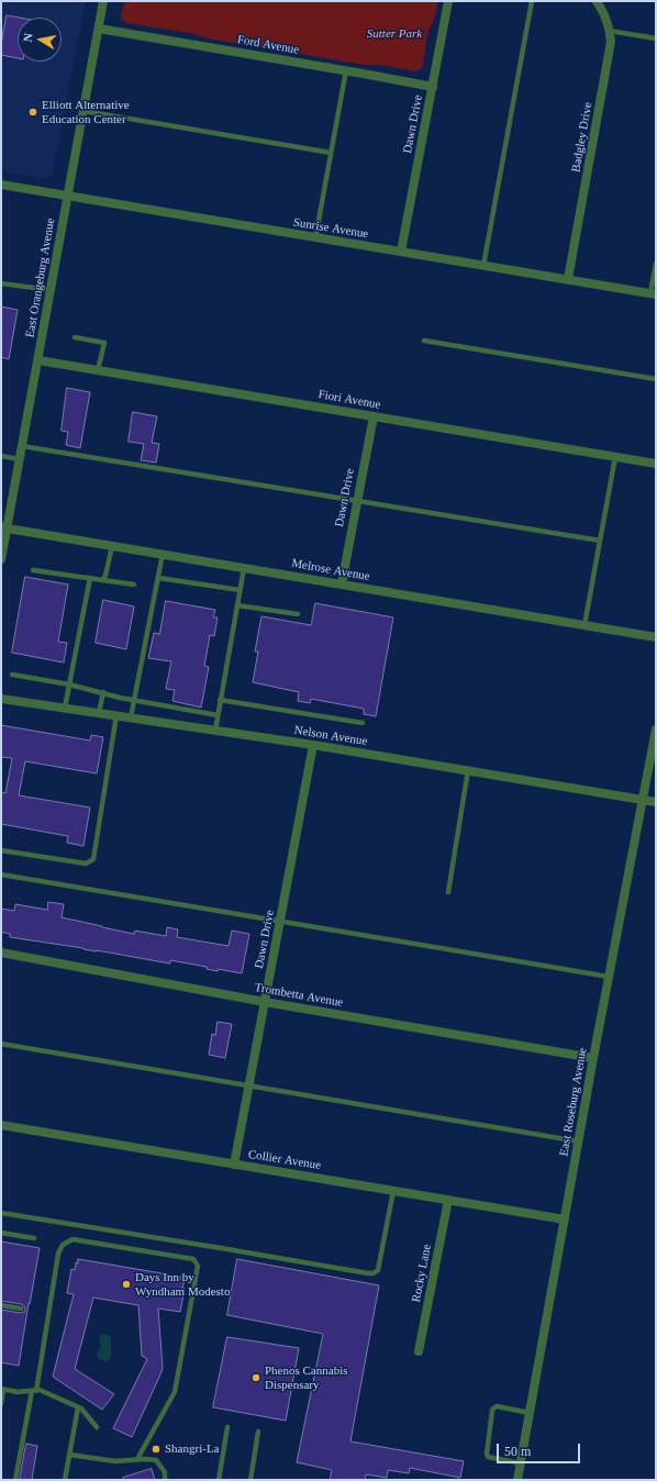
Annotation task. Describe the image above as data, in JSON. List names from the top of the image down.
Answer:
{
  "streets": {
    "street": [
      "Ford Avenue",
      "Dawn Drive",
      "Badgley Drive",
      "Sunrise Avenue",
      "East Orangeburg Avenue",
      "Fiori Avenue",
      "Melrose Avenue",
      "Nelson Avenue",
      "Trombetta Avenue",
      "East Roseburg Avenue",
      "Collier Avenue",
      "Rocky Lane"
    ]
  },
  "crossings": [
    ["Ford Avenue", "Dawn Drive"],
    ["Ford Avenue", "East Orangeburg Avenue"],
    ["Dawn Drive", "Sunrise Avenue"],
    ["Dawn Drive", "Fiori Avenue"],
    ["Dawn Drive", "Melrose Avenue"],
    ["Dawn Drive", "Nelson Avenue"],
    ["Dawn Drive", "Trombetta Avenue"],
    ["Dawn Drive", "Collier Avenue"],
    ["Badgley Drive", "Sunrise Avenue"],
    ["Sunrise Avenue", "East Orangeburg Avenue"],
    ["East Orangeburg Avenue", "Fiori Avenue"],
    ["East Orangeburg Avenue", "Melrose Avenue"],
    ["Nelson Avenue", "East Roseburg Avenue"],
    ["Trombetta Avenue", "East Roseburg Avenue"],
    ["East Roseburg Avenue", "Collier Avenue"],
    ["Collier Avenue", "Rocky Lane"]
  ],
  "parks": ["Sutter Park"],
  "places": [
    "Elliott Alternative Education Center",
    "Days Inn by Wyndham Modesto",
    "Phenos Cannabis Dispensary",
    "Shangri-La"
  ],
  "scale_bar": "50 m",
  "north": "left"
}
